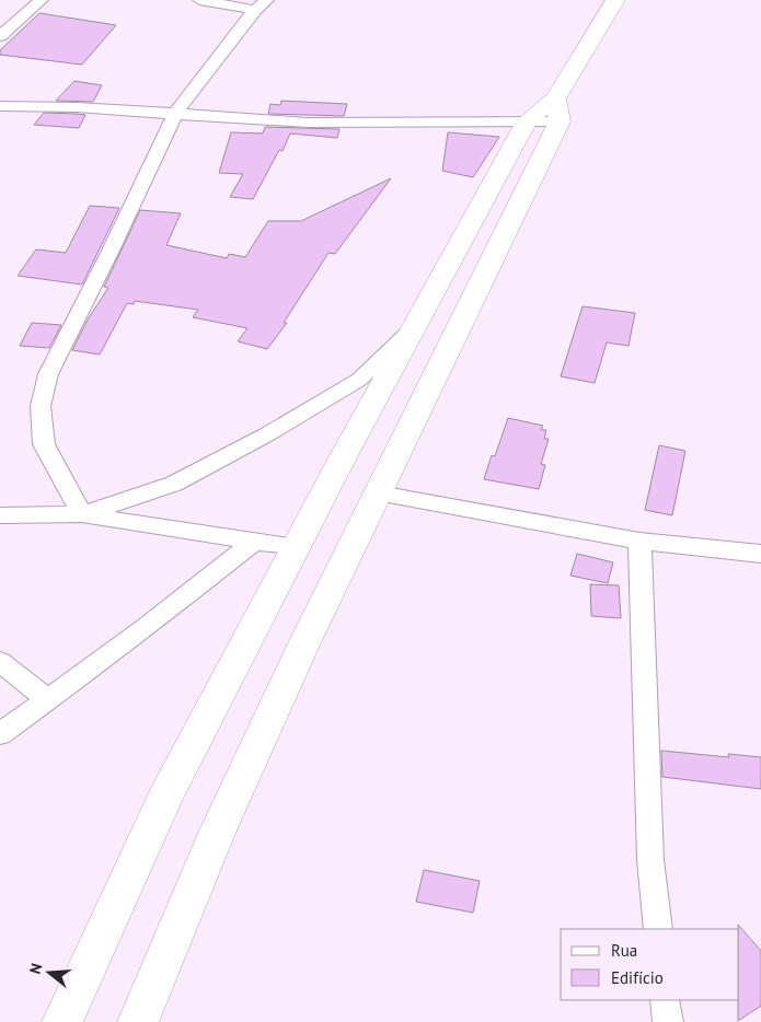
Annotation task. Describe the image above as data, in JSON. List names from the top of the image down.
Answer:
{
  "legend": ["Rua", "Edifício"],
  "north": "left"
}
